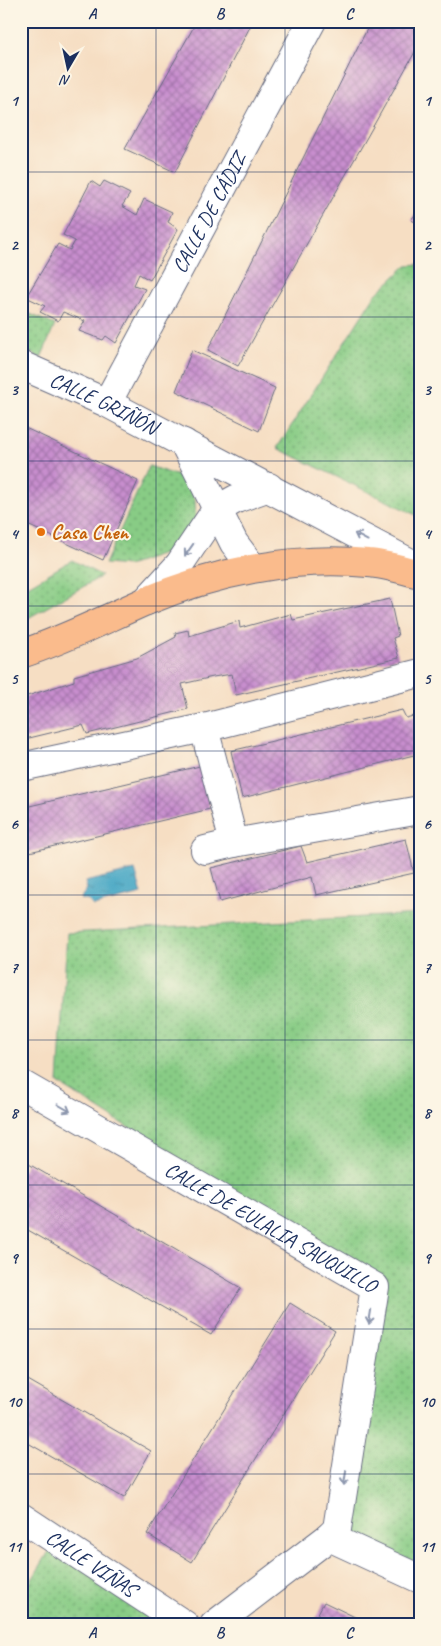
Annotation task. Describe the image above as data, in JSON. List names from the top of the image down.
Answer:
{
  "streets": {
    "street": [
      "CALLE DE CÁDIZ",
      "CALLE GRIÑÓN",
      "CALLE DE EULALIA SAUQUILLO",
      "CALLE VIÑAS"
    ]
  },
  "crossings": [
    ["CALLE DE CÁDIZ", "CALLE GRIÑÓN"]
  ],
  "one_way": ["CALLE GRIÑÓN", "CALLE DE EULALIA SAUQUILLO"],
  "places": ["Casa Chen"],
  "north": "bottom",
  "grid": {
    "columns": ["A", "B", "C"],
    "rows": [
      "1",
      "2",
      "3",
      "4",
      "5",
      "6",
      "7",
      "8",
      "9",
      "10",
      "11"
    ]
  }
}
